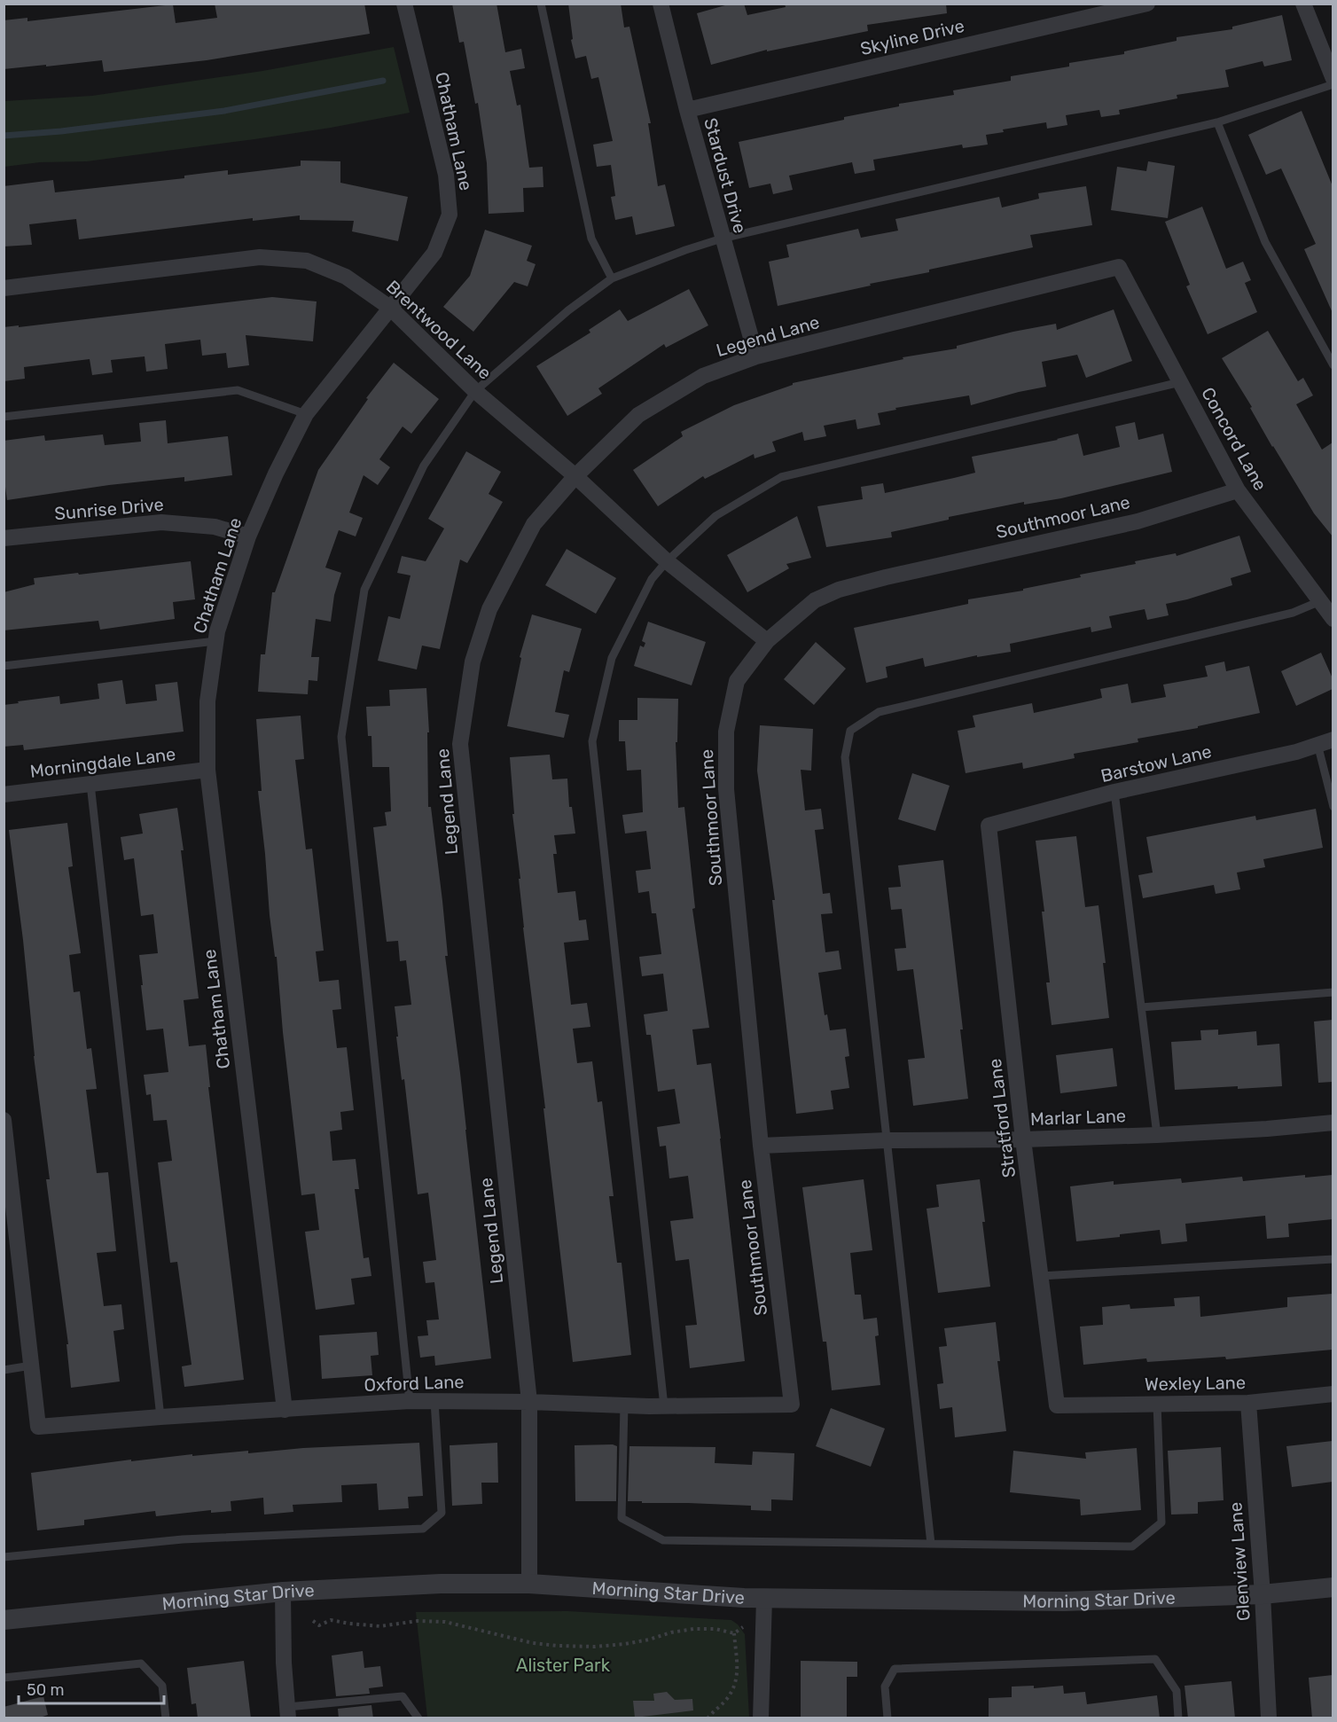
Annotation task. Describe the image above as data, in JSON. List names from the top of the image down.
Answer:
{
  "streets": {
    "street": [
      "Skyline Drive",
      "Chatham Lane",
      "Stardust Drive",
      "Brentwood Lane",
      "Legend Lane",
      "Concord Lane",
      "Sunrise Drive",
      "Southmoor Lane",
      "Morningdale Lane",
      "Barstow Lane",
      "Marlar Lane",
      "Stratford Lane",
      "Oxford Lane",
      "Wexley Lane",
      "Glenview Lane",
      "Morning Star Drive"
    ]
  },
  "crossings": [
    ["Skyline Drive", "Stardust Drive"],
    ["Chatham Lane", "Brentwood Lane"],
    ["Chatham Lane", "Sunrise Drive"],
    ["Chatham Lane", "Morningdale Lane"],
    ["Chatham Lane", "Oxford Lane"],
    ["Stardust Drive", "Legend Lane"],
    ["Brentwood Lane", "Legend Lane"],
    ["Brentwood Lane", "Southmoor Lane"],
    ["Legend Lane", "Concord Lane"],
    ["Legend Lane", "Oxford Lane"],
    ["Legend Lane", "Morning Star Drive"],
    ["Concord Lane", "Southmoor Lane"],
    ["Southmoor Lane", "Marlar Lane"],
    ["Southmoor Lane", "Oxford Lane"],
    ["Barstow Lane", "Stratford Lane"],
    ["Marlar Lane", "Stratford Lane"],
    ["Stratford Lane", "Wexley Lane"],
    ["Wexley Lane", "Glenview Lane"],
    ["Glenview Lane", "Morning Star Drive"]
  ],
  "parks": ["Alister Park"],
  "scale_bar": "50 m"
}
